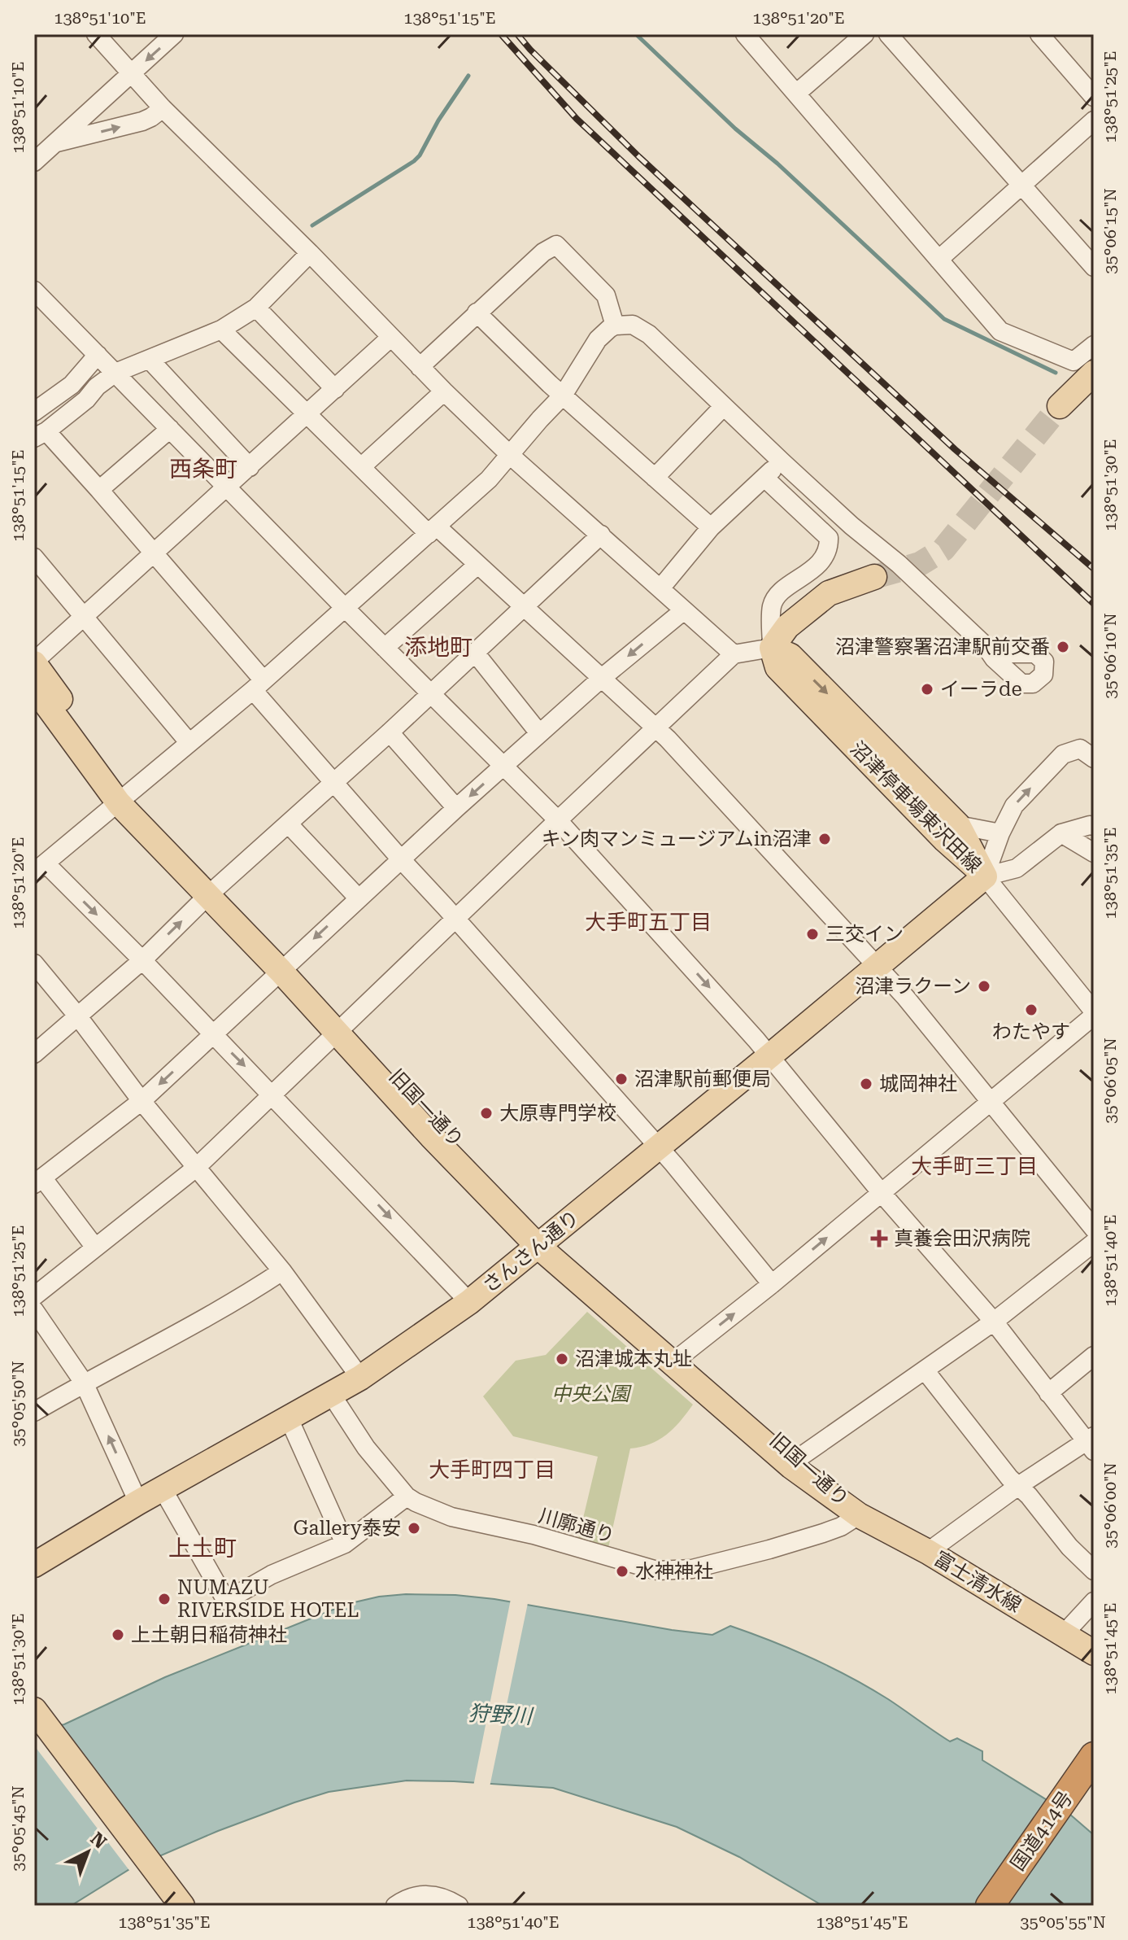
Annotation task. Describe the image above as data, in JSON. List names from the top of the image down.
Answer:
{
  "streets": {
    "highway": ["国道414号"],
    "main road": [
      "沼津停車場東沢田線",
      "旧国一通り",
      "さんさん通り",
      "富士清水線"
    ],
    "street": ["川廓通り"]
  },
  "crossings": [
    ["沼津停車場東沢田線", "さんさん通り"],
    ["旧国一通り", "さんさん通り"],
    ["旧国一通り", "川廓通り"],
    ["旧国一通り", "富士清水線"],
    ["さんさん通り", "川廓通り"],
    ["川廓通り", "富士清水線"]
  ],
  "districts": [
    "西条町",
    "添地町",
    "大手町五丁目",
    "大手町三丁目",
    "大手町四丁目",
    "上土町"
  ],
  "water": ["狩野川"],
  "parks": ["中央公園"],
  "places": {
    "other": [
      "沼津警察署沼津駅前交番",
      "イーラde",
      "キン肉マンミュージアムin沼津",
      "三交イン",
      "沼津ラクーン",
      "わたやす",
      "沼津駅前郵便局",
      "城岡神社",
      "大原専門学校",
      "沼津城本丸址",
      "Gallery泰安",
      "水神神社",
      "NUMAZU RIVERSIDE HOTEL",
      "上土朝日稲荷神社"
    ],
    "health": ["真養会田沢病院"]
  },
  "north": "top right",
  "coordinates": [
    "138°51'10\"E",
    "138°51'15\"E",
    "138°51'20\"E",
    "138°51'25\"E",
    "35°06'15\"N",
    "138°51'30\"E",
    "35°06'10\"N",
    "138°51'35\"E",
    "35°06'05\"N",
    "138°51'40\"E",
    "35°05'50\"N",
    "35°06'00\"N",
    "138°51'45\"E",
    "35°05'45\"N",
    "35°05'55\"N"
  ]
}
